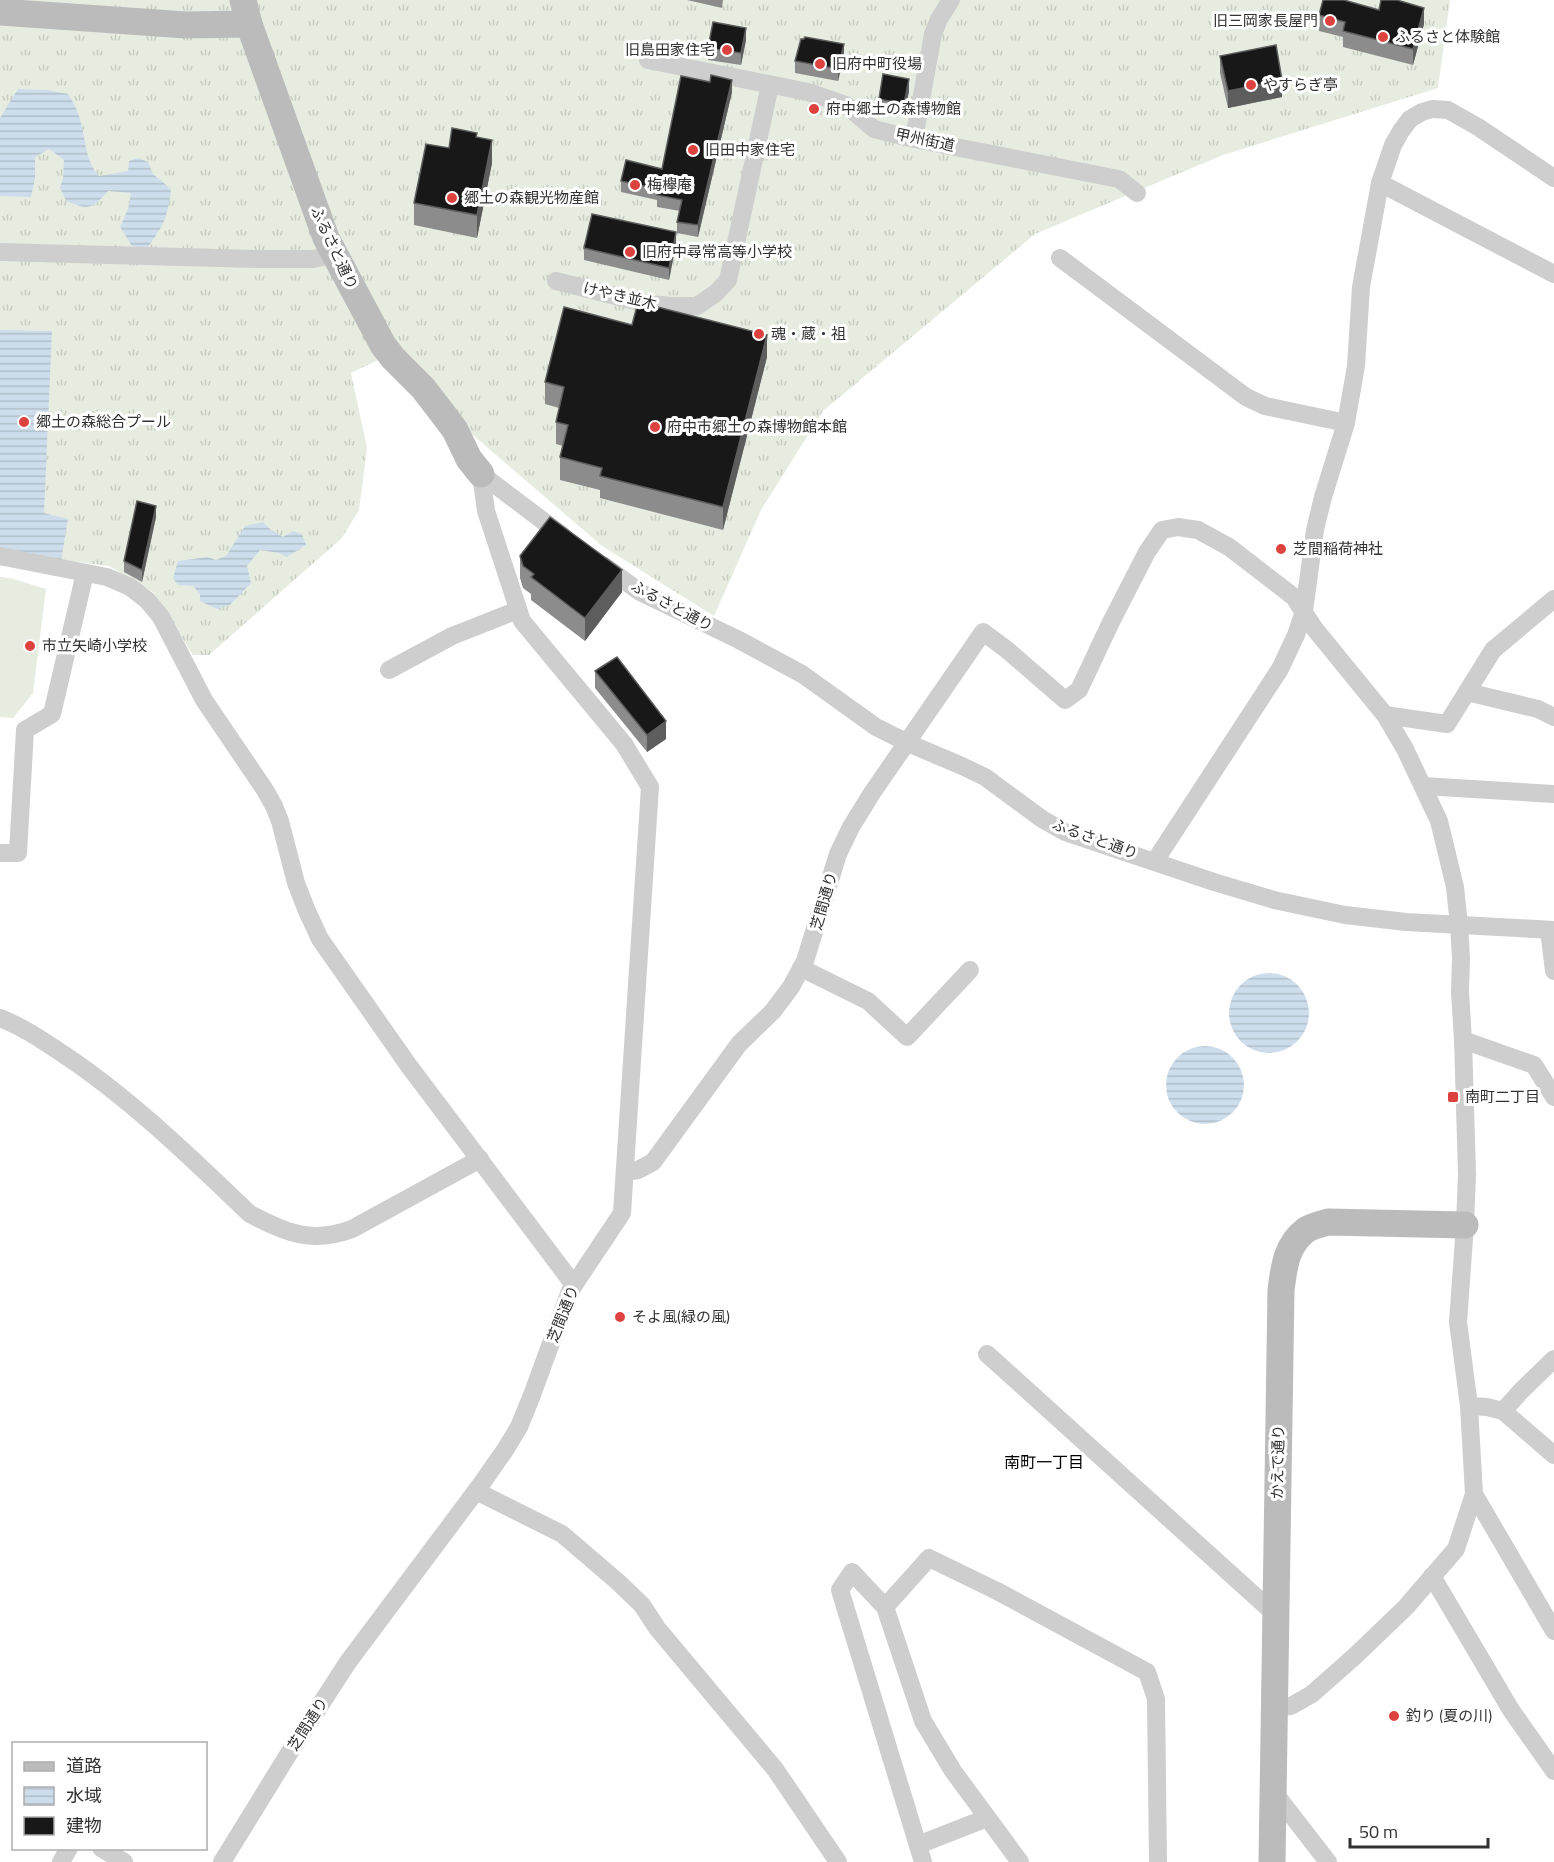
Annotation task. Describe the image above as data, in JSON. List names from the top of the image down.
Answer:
{
  "streets": {
    "street": [
      "甲州街道",
      "ふるさと通り",
      "けやき並木",
      "芝間通り",
      "かえで通り"
    ]
  },
  "crossings": [
    ["甲州街道", "けやき並木"],
    ["ふるさと通り", "芝間通り"]
  ],
  "districts": ["南町一丁目"],
  "places": {
    "other": [
      "旧三岡家長屋門",
      "ふるさと体験館",
      "旧島田家住宅",
      "旧府中町役場",
      "やすらぎ亭",
      "府中郷土の森博物館",
      "旧田中家住宅",
      "梅欅庵",
      "郷土の森観光物産館",
      "旧府中尋常高等小学校",
      "魂・蔵・祖",
      "郷土の森総合プール",
      "府中市郷土の森博物館本館",
      "芝間稲荷神社",
      "市立矢崎小学校",
      "そよ風(緑の風)",
      "釣り (夏の川)"
    ],
    "transit": ["南町二丁目"]
  },
  "legend": ["道路", "水域", "建物"],
  "scale_bar": "50 m"
}
